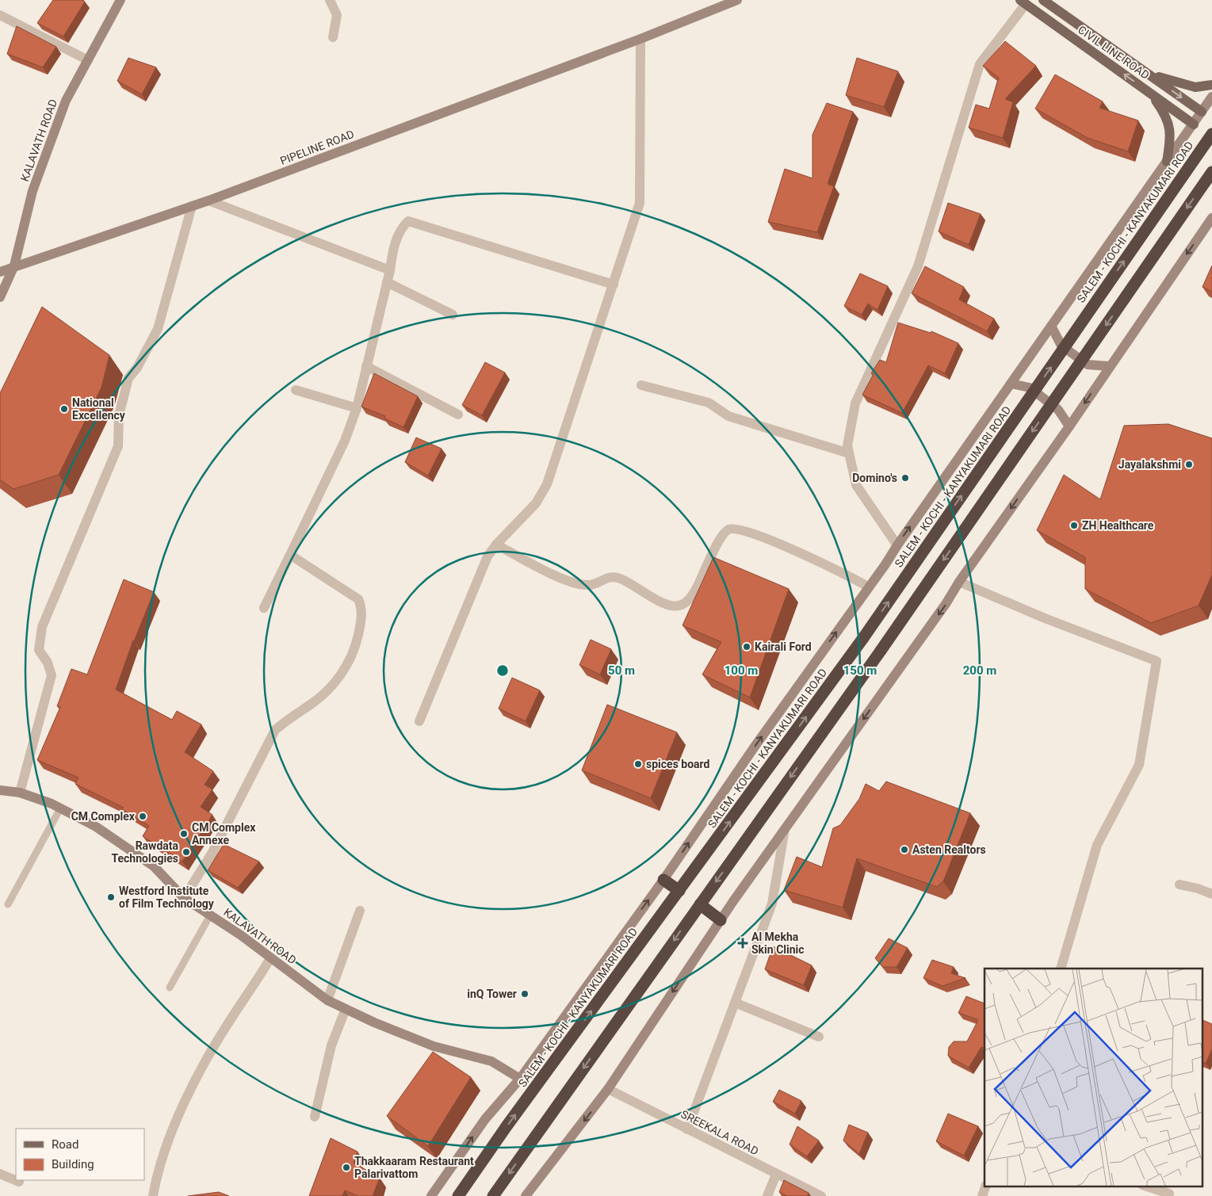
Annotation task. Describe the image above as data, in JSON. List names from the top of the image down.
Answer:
{
  "streets": {
    "highway": ["SALEM - KOCHI - KANYAKUMARI ROAD"],
    "main road": ["CIVIL LINE ROAD"],
    "street": ["KALAVATH ROAD", "PIPELINE ROAD", "SREEKALA ROAD"]
  },
  "crossings": [
    ["CIVIL LINE ROAD", "SALEM - KOCHI - KANYAKUMARI ROAD"],
    ["KALAVATH ROAD", "PIPELINE ROAD"],
    ["KALAVATH ROAD", "SALEM - KOCHI - KANYAKUMARI ROAD"]
  ],
  "places": {
    "other": [
      "National Excellency",
      "Jayalakshmi",
      "Domino's",
      "ZH Healthcare",
      "Kairali Ford",
      "spices board",
      "CM Complex",
      "CM Complex Annexe",
      "Asten Realtors",
      "Rawdata Technologies",
      "Westford Institute of Film Technology",
      "inQ Tower",
      "Thakkaaram Restaurant Palarivattom"
    ],
    "health": ["Al Mekha Skin Clinic"]
  },
  "legend": ["Road", "Building"],
  "rings": [
    "50 m",
    "100 m",
    "150 m",
    "200 m"
  ]
}
